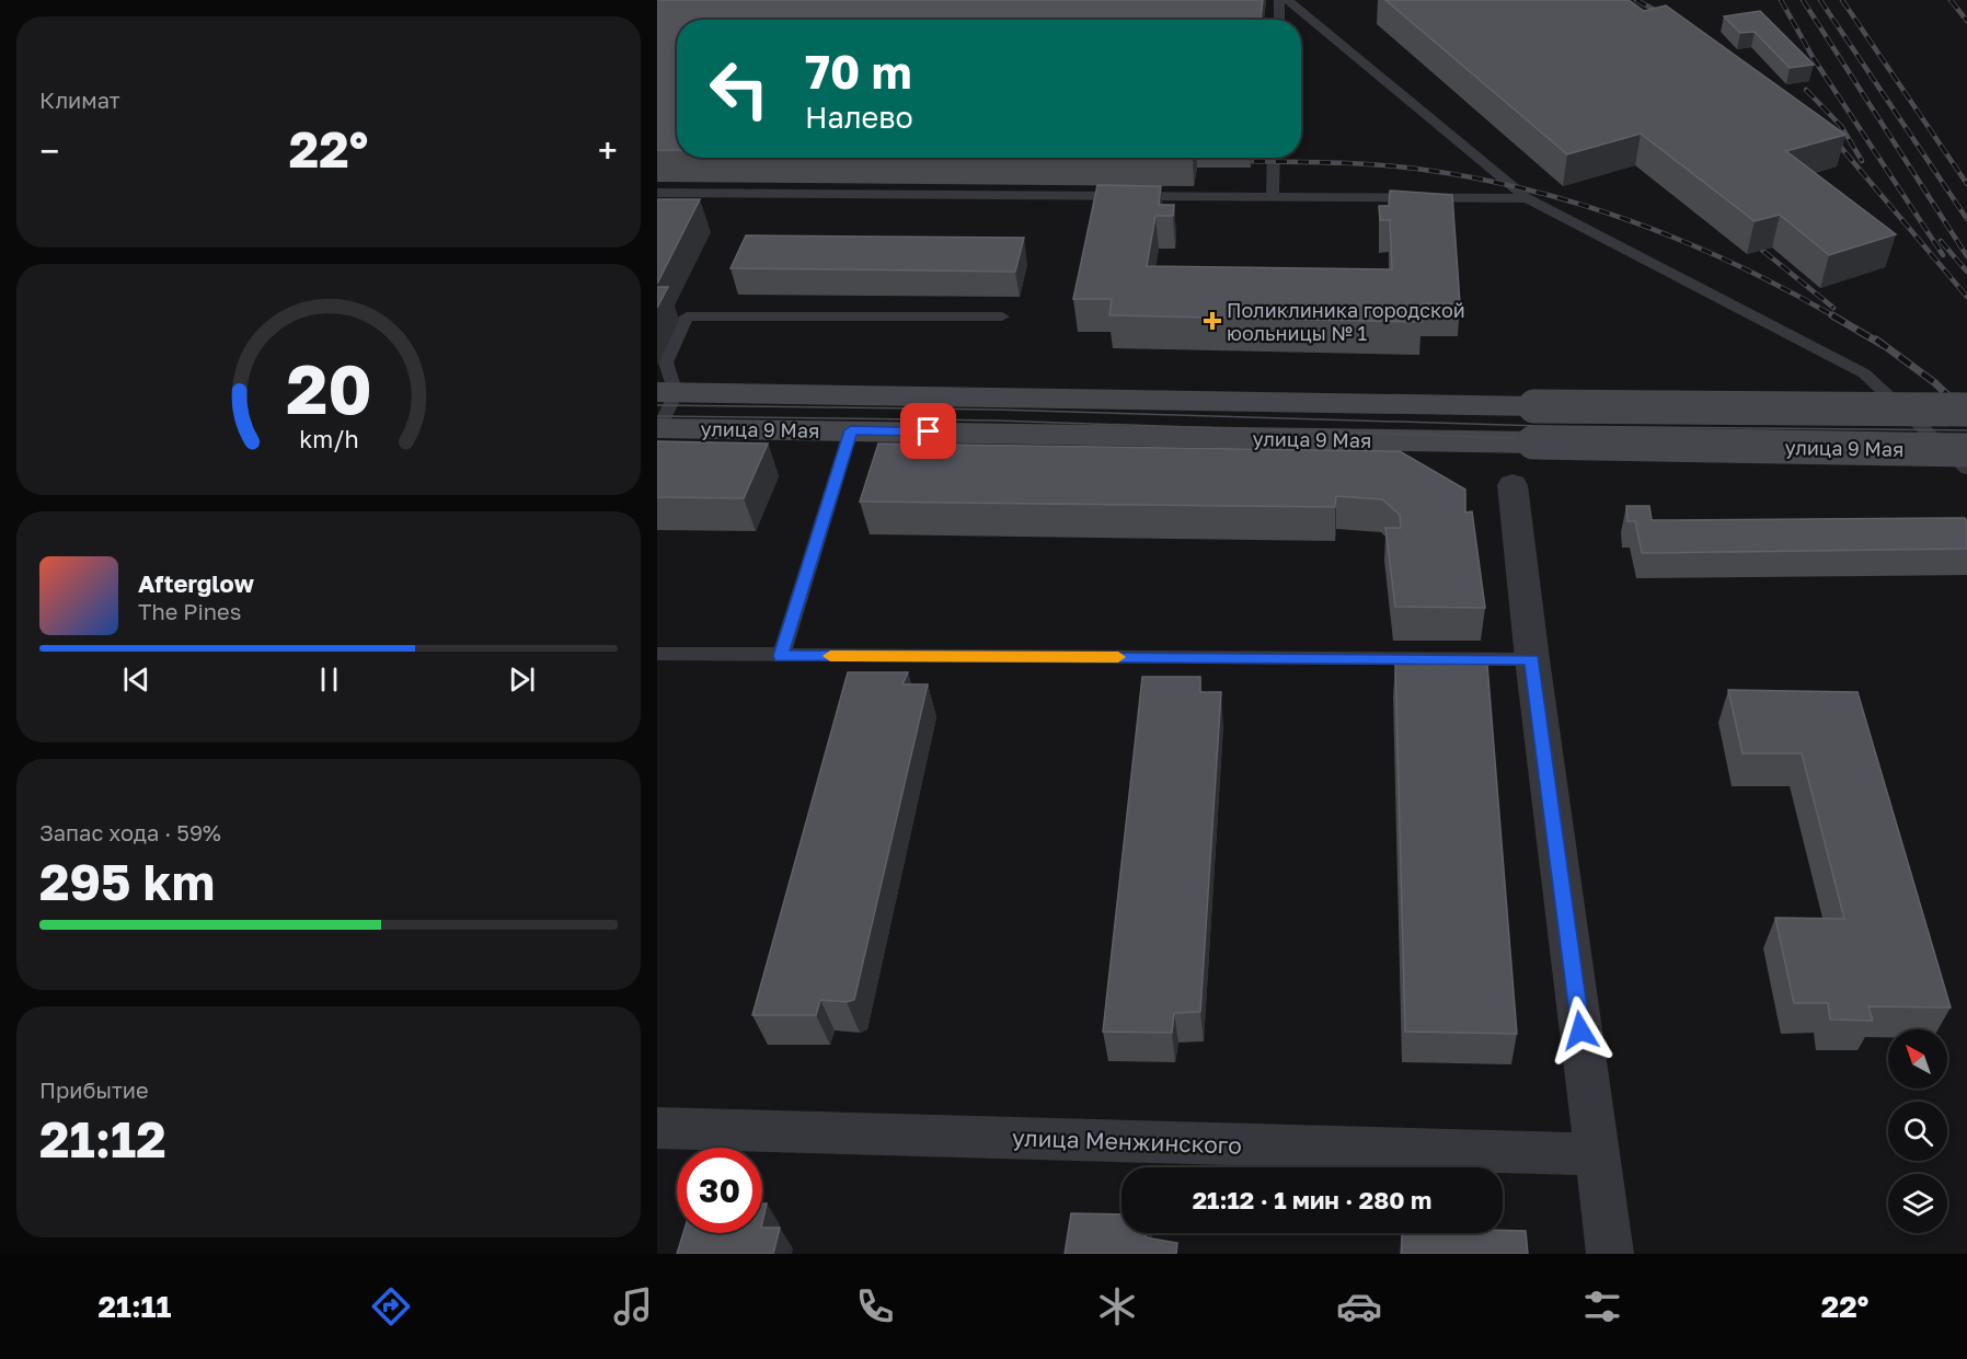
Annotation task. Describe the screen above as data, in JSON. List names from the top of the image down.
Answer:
{
  "streets": {
    "main road": ["улица 9 Мая"],
    "street": ["улица Менжинского"]
  },
  "places": {
    "health": ["Поликлиника городской юольницы № 1"]
  },
  "north": "top left",
  "page": {
    "tile": [
      "Климат",
      ["Запас хода · 59%", "295 km"],
      ["Прибытие", "21:12"]
    ],
    "turn": ["70 m", "Налево"],
    "heat": ["−", "22°", "+"],
    "song": ["Afterglow", "The Pines"],
    "limit": "30",
    "trip": "21:12 · 1 мин · 280 m",
    "tabs": ["21:11", "22°"],
    "gauge": ["20", "km/h"]
  }
}
